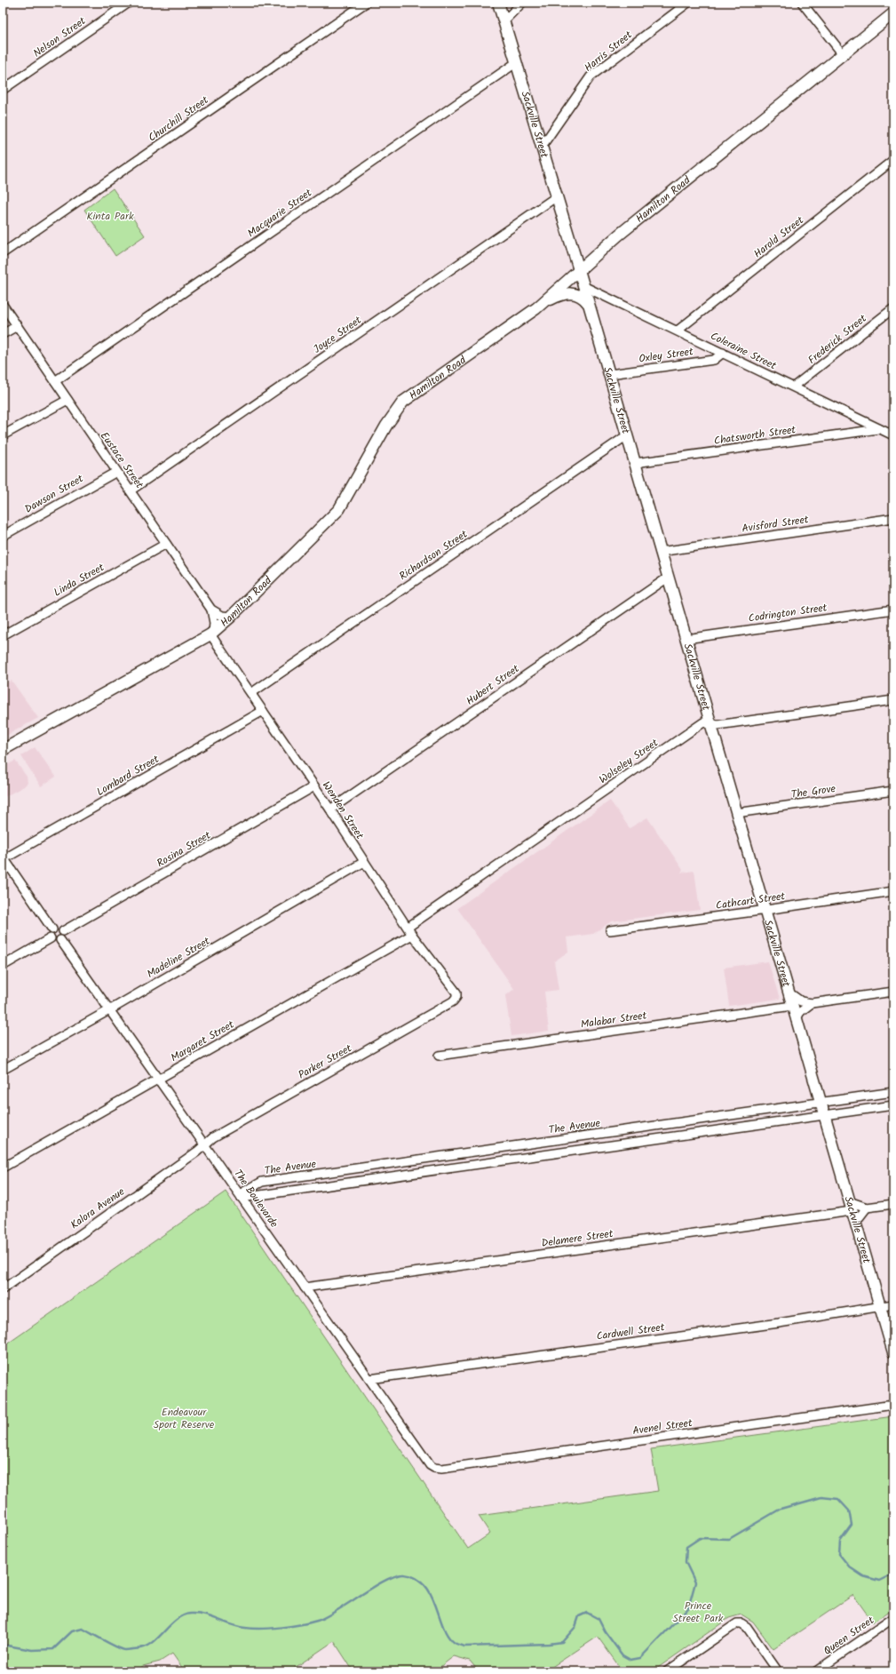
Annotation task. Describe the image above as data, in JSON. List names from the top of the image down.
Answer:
{
  "streets": {
    "main road": ["Sackville Street", "Hamilton Road"],
    "street": [
      "Nelson Street",
      "Harris Street",
      "Churchill Street",
      "Macquarie Street",
      "Harold Street",
      "Joyce Street",
      "Frederick Street",
      "Coleraine Street",
      "Oxley Street",
      "Chatsworth Street",
      "Eustace Street",
      "Dawson Street",
      "Avisford Street",
      "Richardson Street",
      "Linda Street",
      "Codrington Street",
      "Hubert Street",
      "Wolseley Street",
      "Lombard Street",
      "The Grove",
      "Wenden Street",
      "Rosina Street",
      "Cathcart Street",
      "Madeline Street",
      "Malabar Street",
      "Margaret Street",
      "Parker Street",
      "The Avenue",
      "The Boulevarde",
      "Kalora Avenue",
      "Delamere Street",
      "Cardwell Street",
      "Avenel Street",
      "Queen Street"
    ]
  },
  "crossings": [
    ["Harris Street", "Sackville Street"],
    ["Sackville Street", "Hamilton Road"],
    ["Sackville Street", "Macquarie Street"],
    ["Sackville Street", "Joyce Street"],
    ["Sackville Street", "Coleraine Street"],
    ["Sackville Street", "Oxley Street"],
    ["Sackville Street", "Chatsworth Street"],
    ["Sackville Street", "Avisford Street"],
    ["Sackville Street", "Richardson Street"],
    ["Sackville Street", "Codrington Street"],
    ["Sackville Street", "Hubert Street"],
    ["Sackville Street", "Wolseley Street"],
    ["Sackville Street", "The Grove"],
    ["Sackville Street", "Cathcart Street"],
    ["Sackville Street", "Malabar Street"],
    ["Sackville Street", "The Avenue"],
    ["Sackville Street", "Delamere Street"],
    ["Sackville Street", "Cardwell Street"],
    ["Hamilton Road", "Wenden Street"],
    ["Macquarie Street", "Eustace Street"],
    ["Harold Street", "Coleraine Street"],
    ["Joyce Street", "Eustace Street"],
    ["Frederick Street", "Coleraine Street"],
    ["Coleraine Street", "Oxley Street"],
    ["Coleraine Street", "Chatsworth Street"],
    ["Eustace Street", "Dawson Street"],
    ["Eustace Street", "Linda Street"],
    ["Richardson Street", "Wenden Street"],
    ["Hubert Street", "Wenden Street"],
    ["Wolseley Street", "Wenden Street"],
    ["Lombard Street", "Wenden Street"],
    ["Wenden Street", "Rosina Street"],
    ["Wenden Street", "Madeline Street"],
    ["Wenden Street", "Margaret Street"],
    ["Wenden Street", "Parker Street"],
    ["Rosina Street", "The Boulevarde"],
    ["Madeline Street", "The Boulevarde"],
    ["Margaret Street", "The Boulevarde"],
    ["Parker Street", "The Boulevarde"],
    ["Parker Street", "Kalora Avenue"],
    ["The Avenue", "The Boulevarde"],
    ["The Boulevarde", "Kalora Avenue"],
    ["The Boulevarde", "Delamere Street"],
    ["The Boulevarde", "Cardwell Street"],
    ["The Boulevarde", "Avenel Street"]
  ],
  "parks": ["Kinta Park", "Endeavour Sport Reserve", "Prince Street Park"]
}
